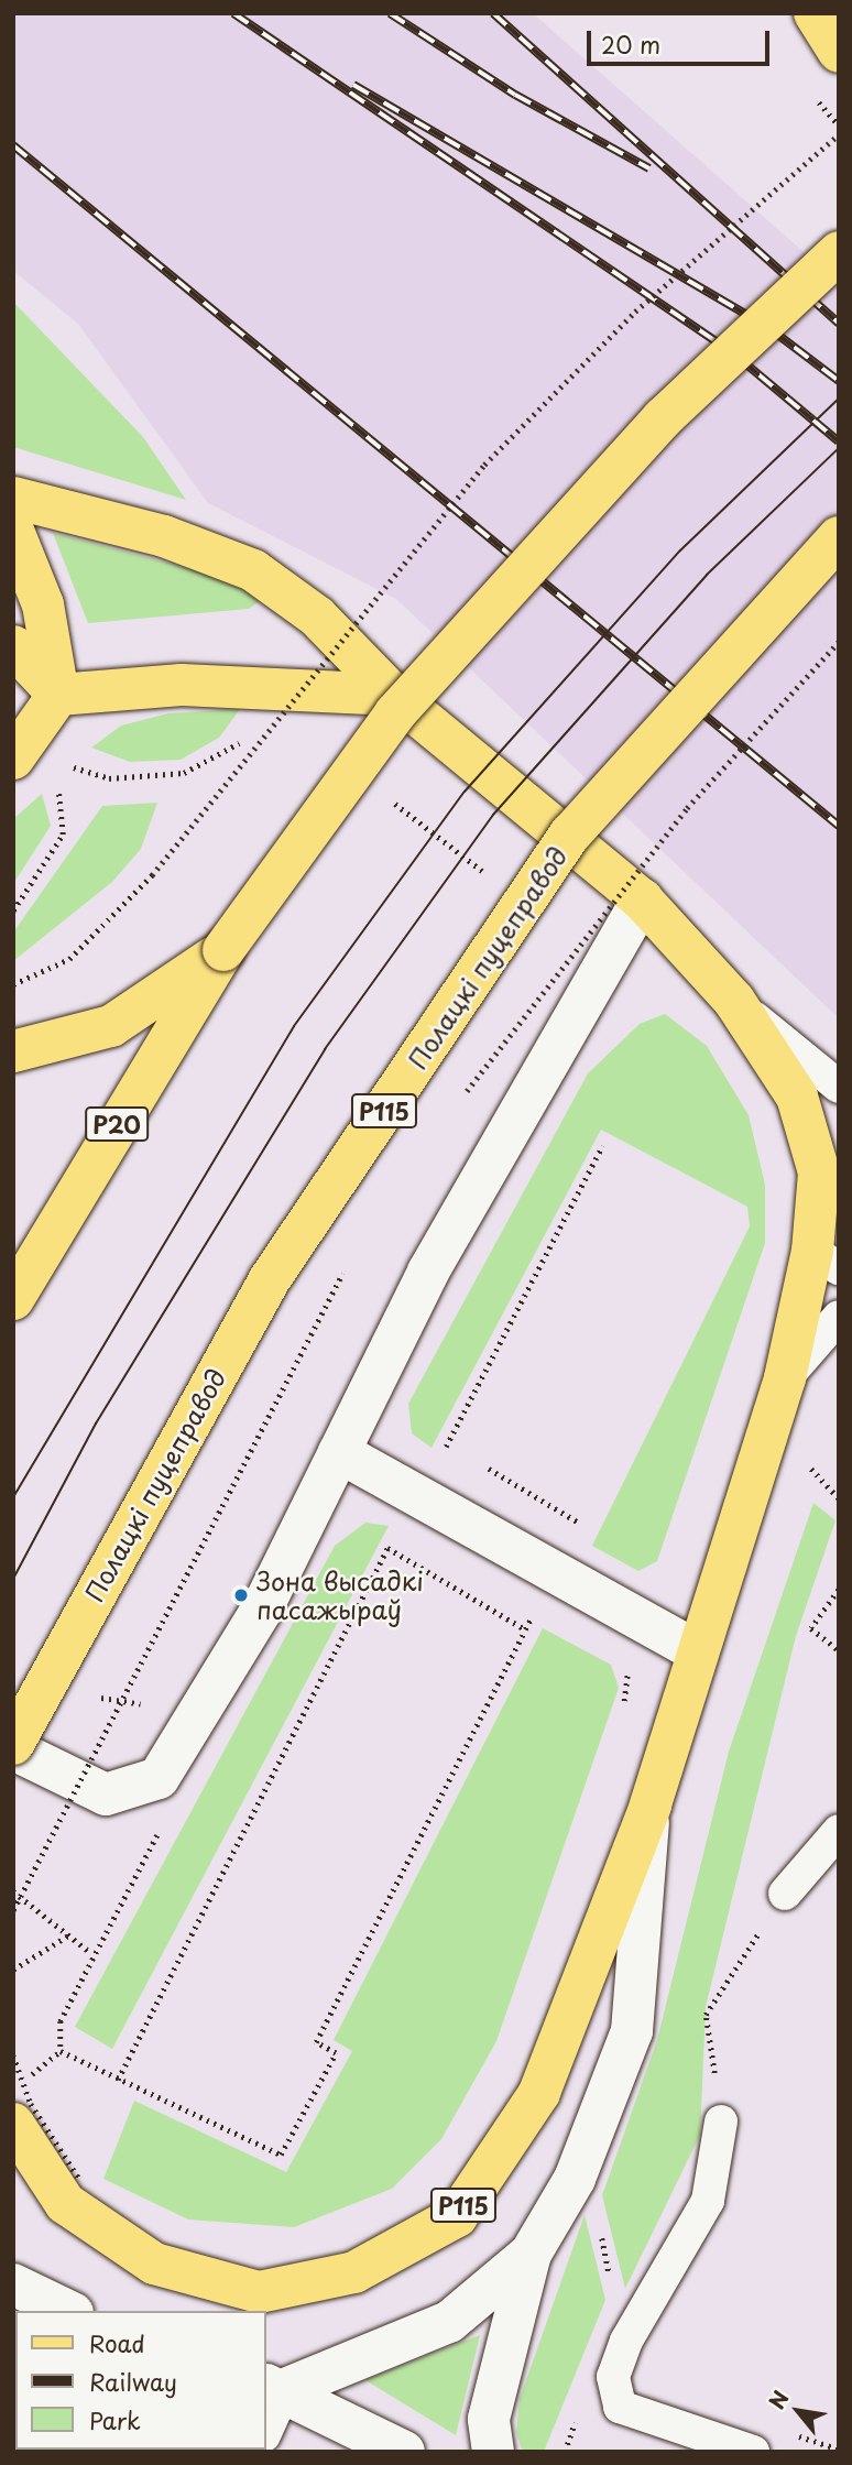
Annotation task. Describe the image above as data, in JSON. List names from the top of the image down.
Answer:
{
  "streets": {
    "main road": ["Полацкі пуцеправод", "Р115", "Р20"]
  },
  "places": ["Зона высадкі пасажыраў"],
  "legend": ["Road", "Railway", "Park"],
  "scale_bar": "20 m",
  "north": "top left"
}
